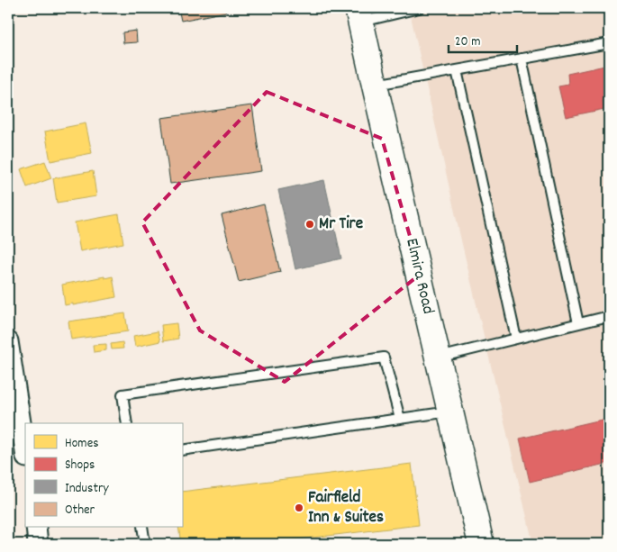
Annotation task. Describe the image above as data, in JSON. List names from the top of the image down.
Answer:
{
  "streets": {
    "highway": ["Elmira Road"]
  },
  "places": ["Mr Tire", "Fairfield Inn & Suites"],
  "legend": [
    "Homes",
    "Shops",
    "Industry",
    "Other"
  ],
  "scale_bar": "20 m"
}
